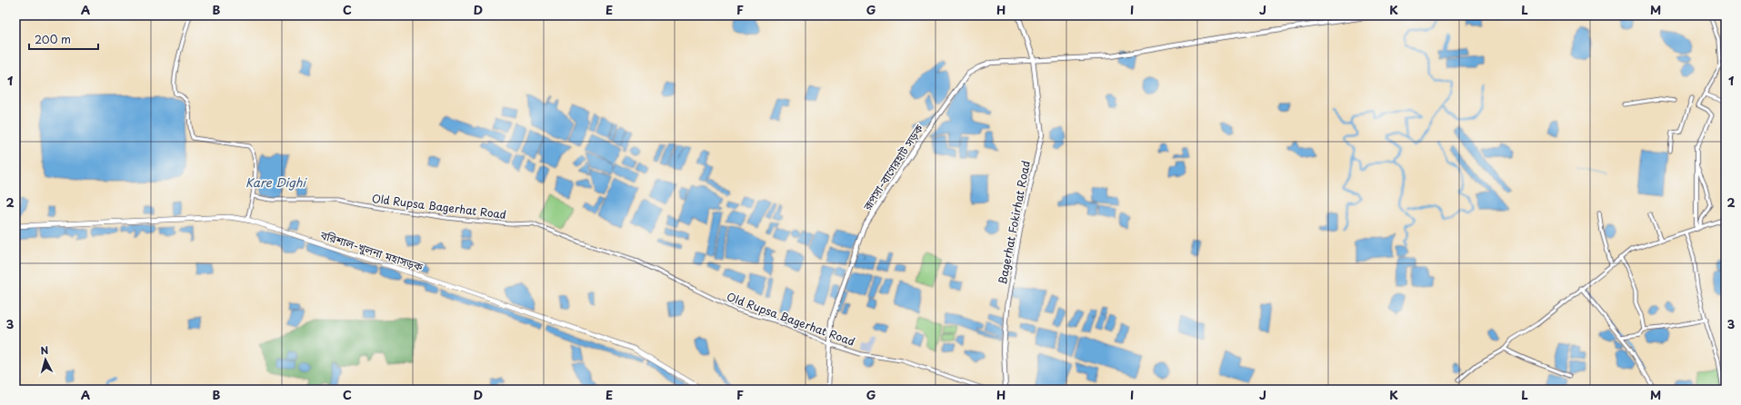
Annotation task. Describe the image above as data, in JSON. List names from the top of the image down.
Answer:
{
  "streets": {
    "highway": ["বরিশাল-খুলনা মহাসড়ক"],
    "main road": ["রূপসা-বাগেরহাট সড়ক", "Bagerhat Fokirhat Road"],
    "street": ["Old Rupsa Bagerhat Road"]
  },
  "crossings": [
    ["রূপসা-বাগেরহাট সড়ক", "Old Rupsa Bagerhat Road"],
    ["রূপসা-বাগেরহাট সড়ক", "Bagerhat Fokirhat Road"]
  ],
  "water": ["Kare Dighi"],
  "scale_bar": "200 m",
  "north": "top",
  "grid": {
    "columns": [
      "A",
      "B",
      "C",
      "D",
      "E",
      "F",
      "G",
      "H",
      "I",
      "J",
      "K",
      "L",
      "M"
    ],
    "rows": ["1", "2", "3"]
  }
}
